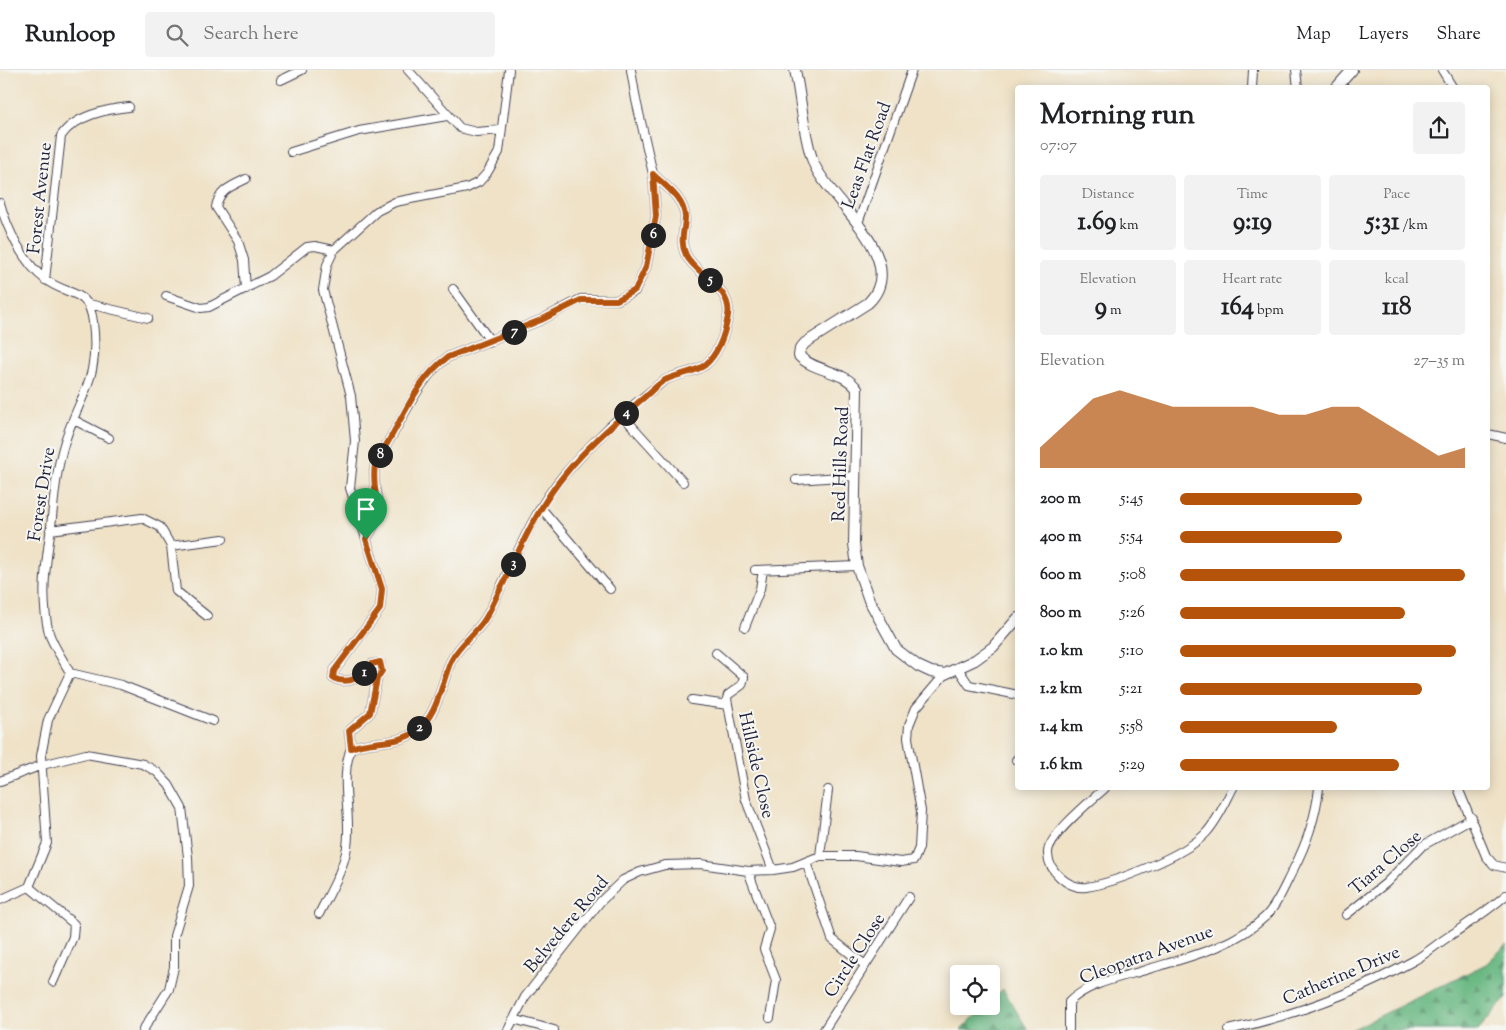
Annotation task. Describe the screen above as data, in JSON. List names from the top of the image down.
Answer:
{
  "streets": {
    "main road": ["Red Hills Road"],
    "street": [
      "Leas Flat Road",
      "Forest Avenue",
      "Forest Drive",
      "Hillside Close",
      "Tiara Close",
      "Belvedere Road",
      "Cleopatra Avenue",
      "Circle Close",
      "Catherine Drive"
    ]
  },
  "crossings": [
    ["Leas Flat Road", "Red Hills Road"],
    ["Red Hills Road", "Belvedere Road"],
    ["Hillside Close", "Belvedere Road"]
  ],
  "page": {
    "header": "Runloop",
    "search": "Search here",
    "nav": ["Map", "Layers", "Share"],
    "heading": ["Morning run", "07:07"],
    "stats": [
      ["Distance", "1.69 km"],
      ["Time", "9:19"],
      ["Pace", "5:31 /km"],
      ["Elevation", "9 m"],
      ["Heart rate", "164 bpm"],
      ["kcal", "118"]
    ],
    "pins": [
      "6",
      "5",
      "7",
      "4",
      "8",
      "3",
      "1",
      "2"
    ],
    "chart": ["Elevation", "27–35 m"],
    "list": [
      {
        "name": "200 m",
        "note": "5:45"
      },
      {
        "name": "400 m",
        "note": "5:54"
      },
      {
        "name": "600 m",
        "note": "5:08"
      },
      {
        "name": "800 m",
        "note": "5:26"
      },
      {
        "name": "1.0 km",
        "note": "5:10"
      },
      {
        "name": "1.2 km",
        "note": "5:21"
      },
      {
        "name": "1.4 km",
        "note": "5:58"
      },
      {
        "name": "1.6 km",
        "note": "5:29"
      }
    ]
  }
}
